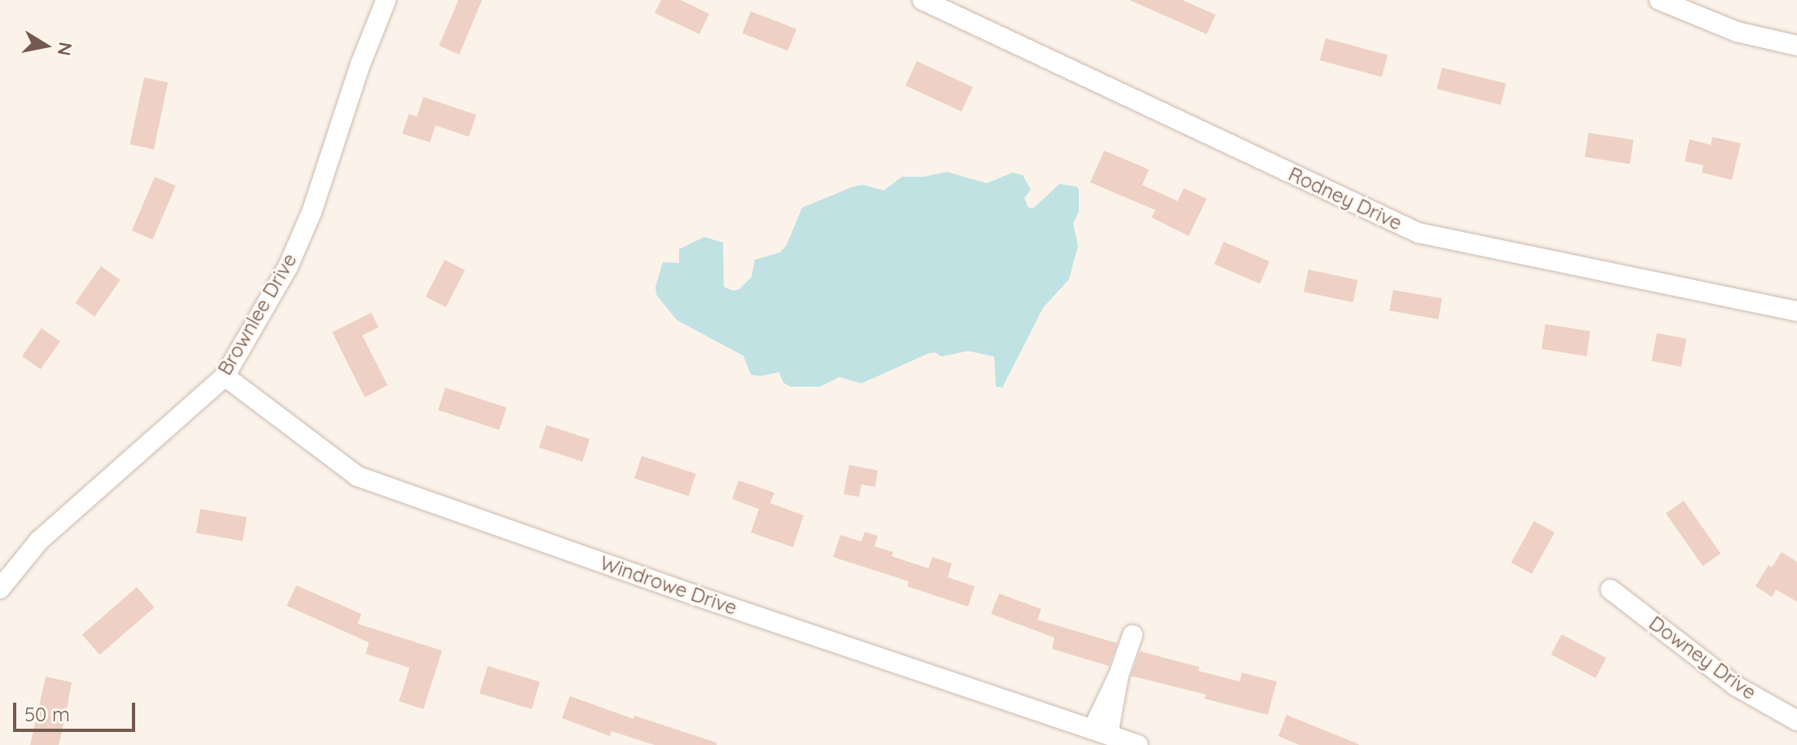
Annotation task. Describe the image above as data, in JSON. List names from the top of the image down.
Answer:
{
  "streets": {
    "street": [
      "Rodney Drive",
      "Brownlee Drive",
      "Windrowe Drive",
      "Downey Drive"
    ]
  },
  "crossings": [
    ["Brownlee Drive", "Windrowe Drive"]
  ],
  "scale_bar": "50 m",
  "north": "right"
}
